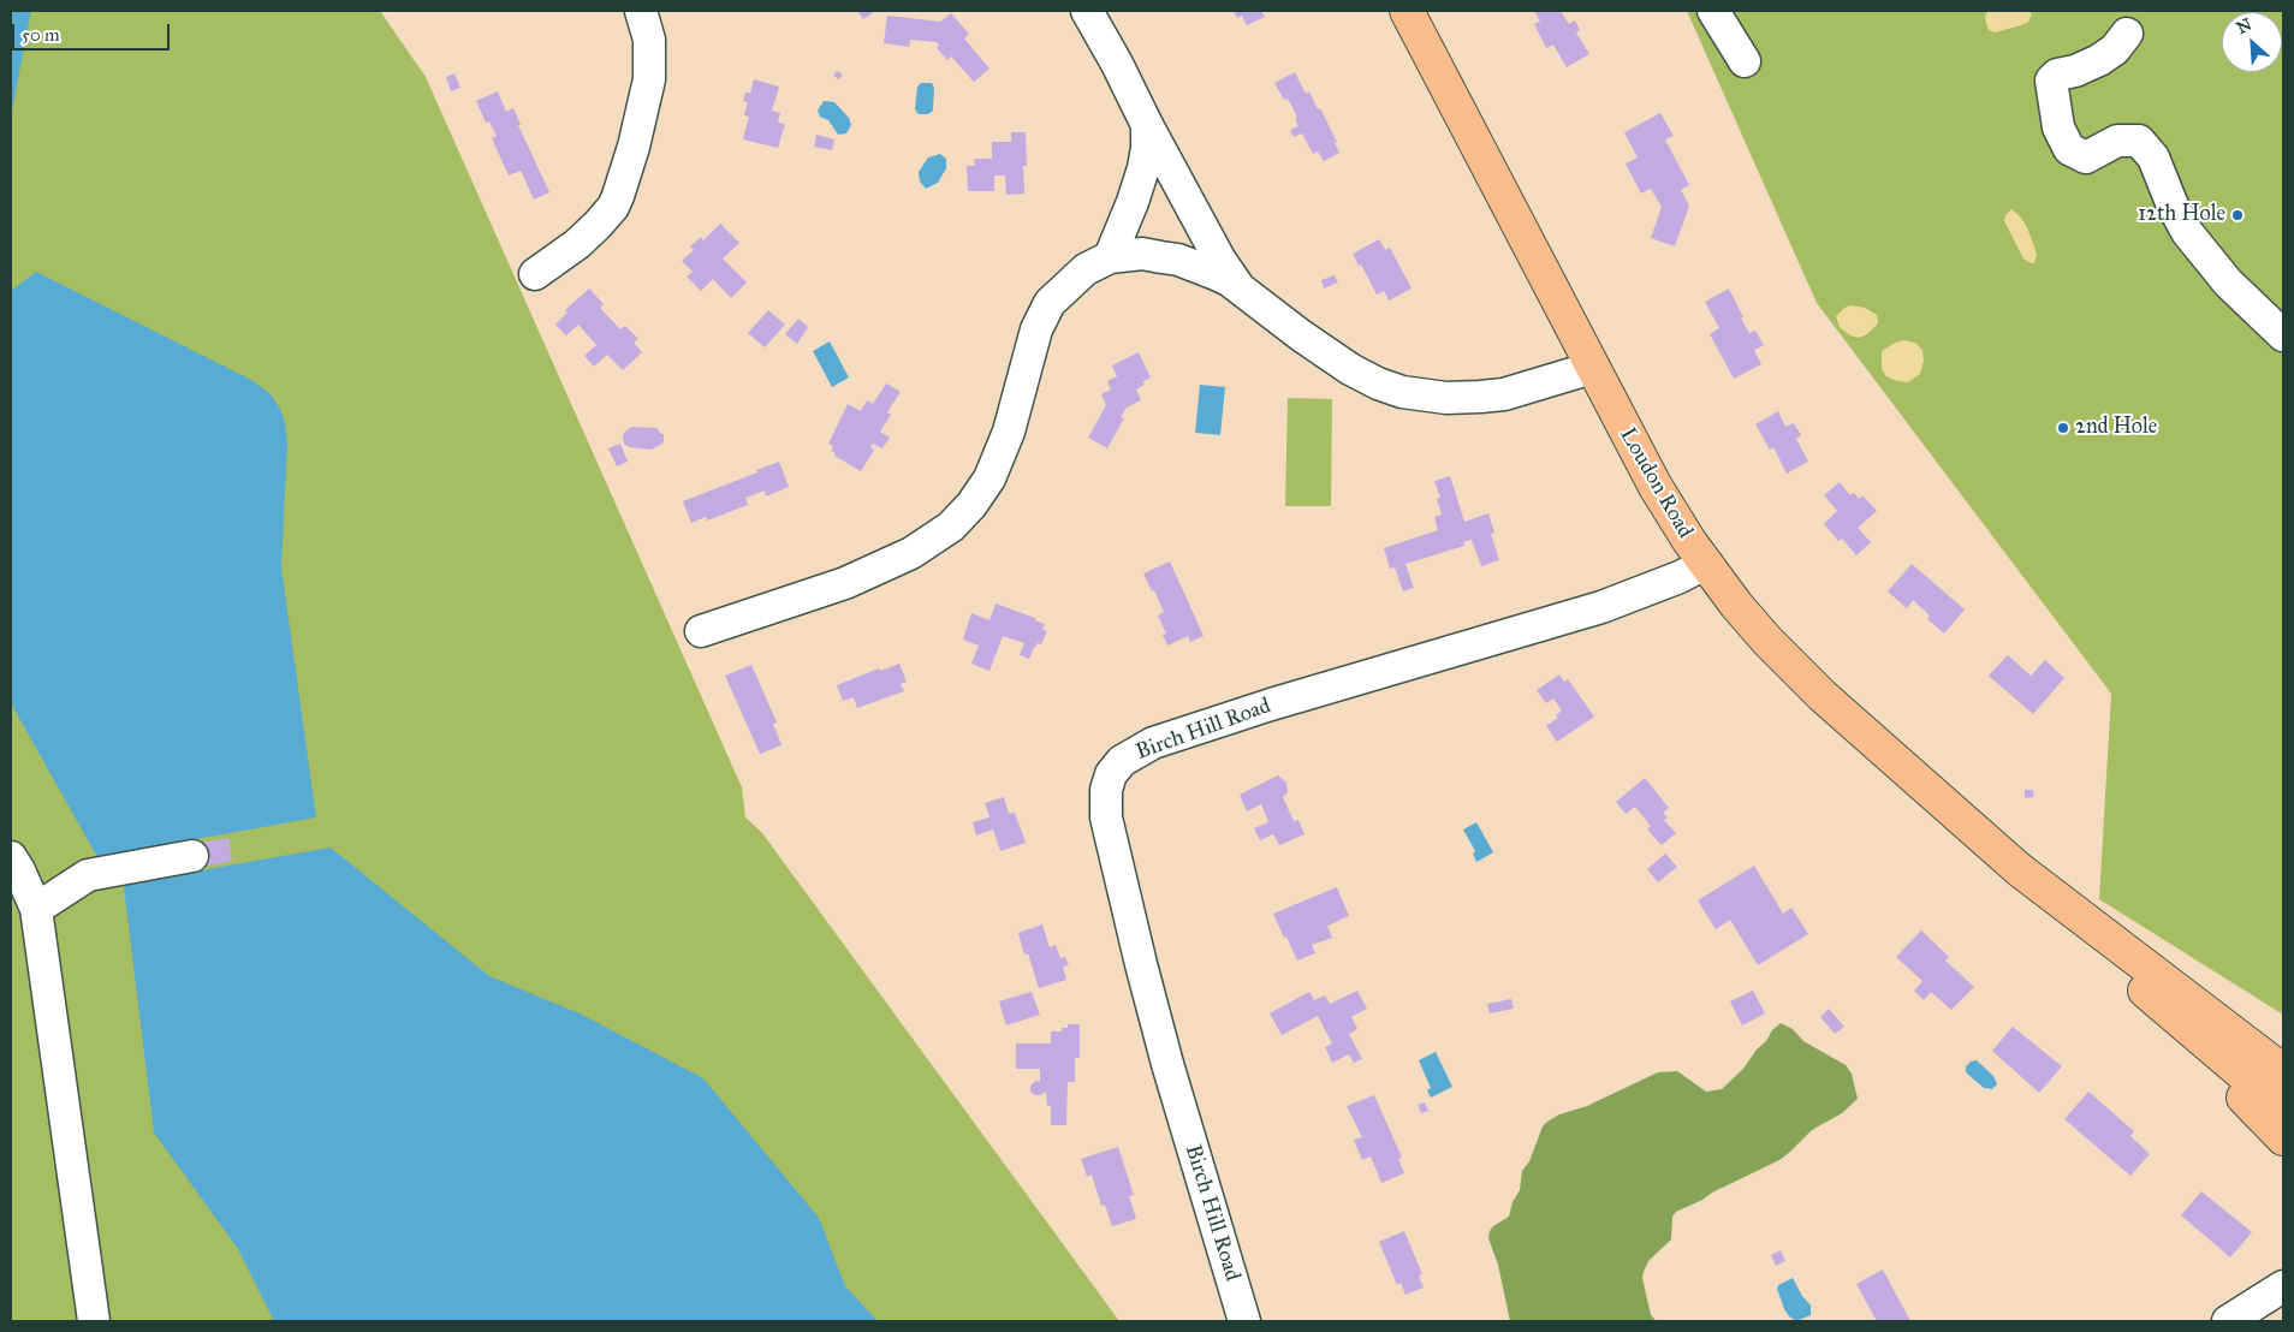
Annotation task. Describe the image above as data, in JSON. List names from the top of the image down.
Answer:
{
  "streets": {
    "main road": ["Loudon Road"],
    "street": ["Birch Hill Road"]
  },
  "crossings": [
    ["Loudon Road", "Birch Hill Road"]
  ],
  "places": ["12th Hole", "2nd Hole"],
  "scale_bar": "50 m",
  "north": "top left"
}
